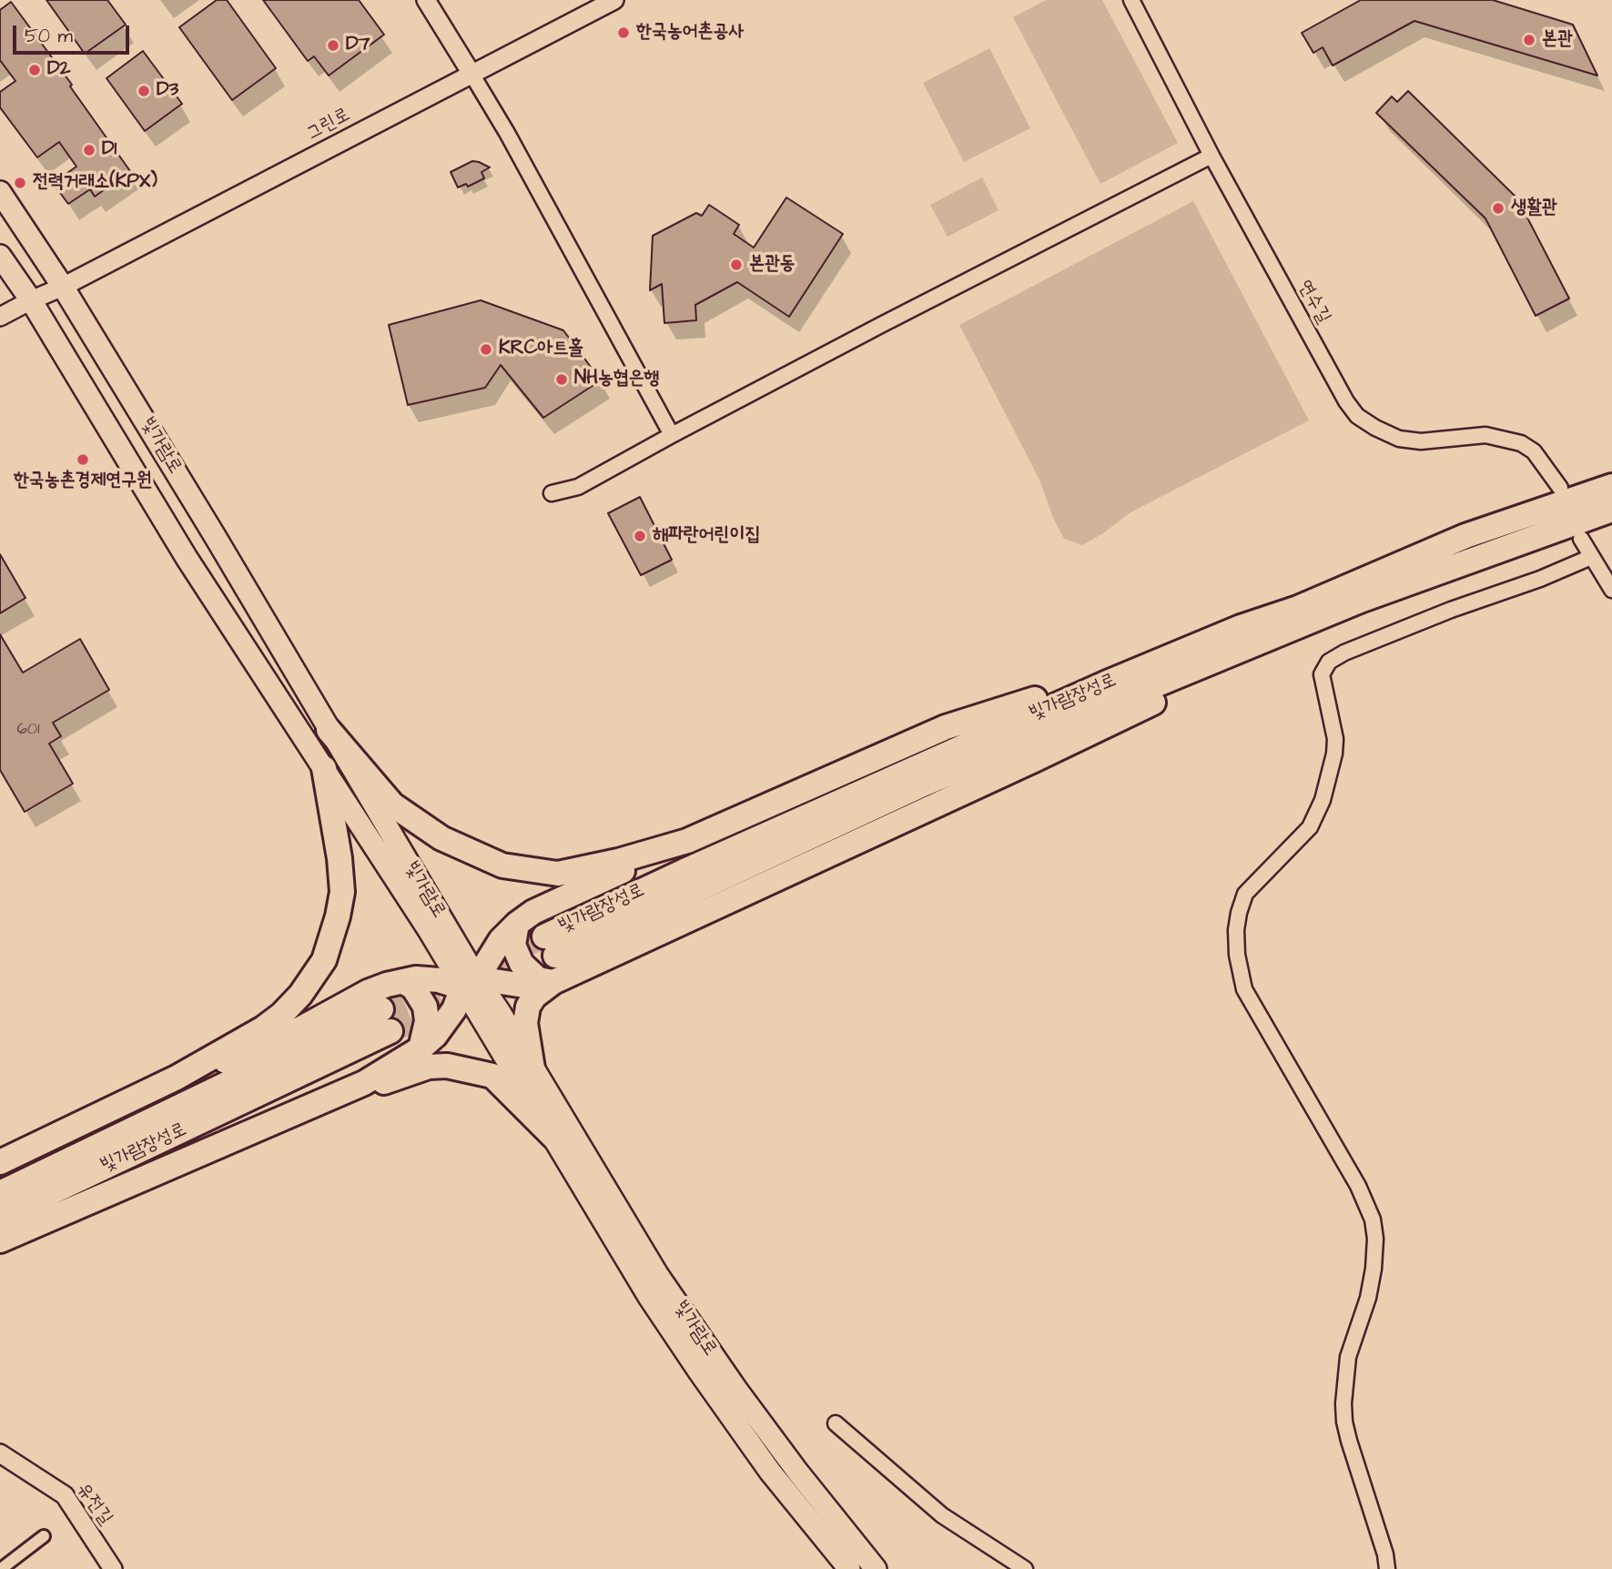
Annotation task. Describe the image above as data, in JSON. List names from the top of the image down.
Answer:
{
  "streets": {
    "highway": ["빛가람장성로"],
    "main road": ["빛가람로"],
    "street": ["그린로", "연수길", "유전길"]
  },
  "crossings": [
    ["그린로", "빛가람로"]
  ],
  "places": [
    "한국농어촌공사",
    "본관",
    "D7",
    "D2",
    "D3",
    "D1",
    "전력거래소(KPX)",
    "생활관",
    "본관동",
    "KRC아트홀",
    "NH농협은행",
    "한국농촌경제연구원",
    "해파란어린이집"
  ],
  "house_numbers": ["601"],
  "scale_bar": "50 m"
}
